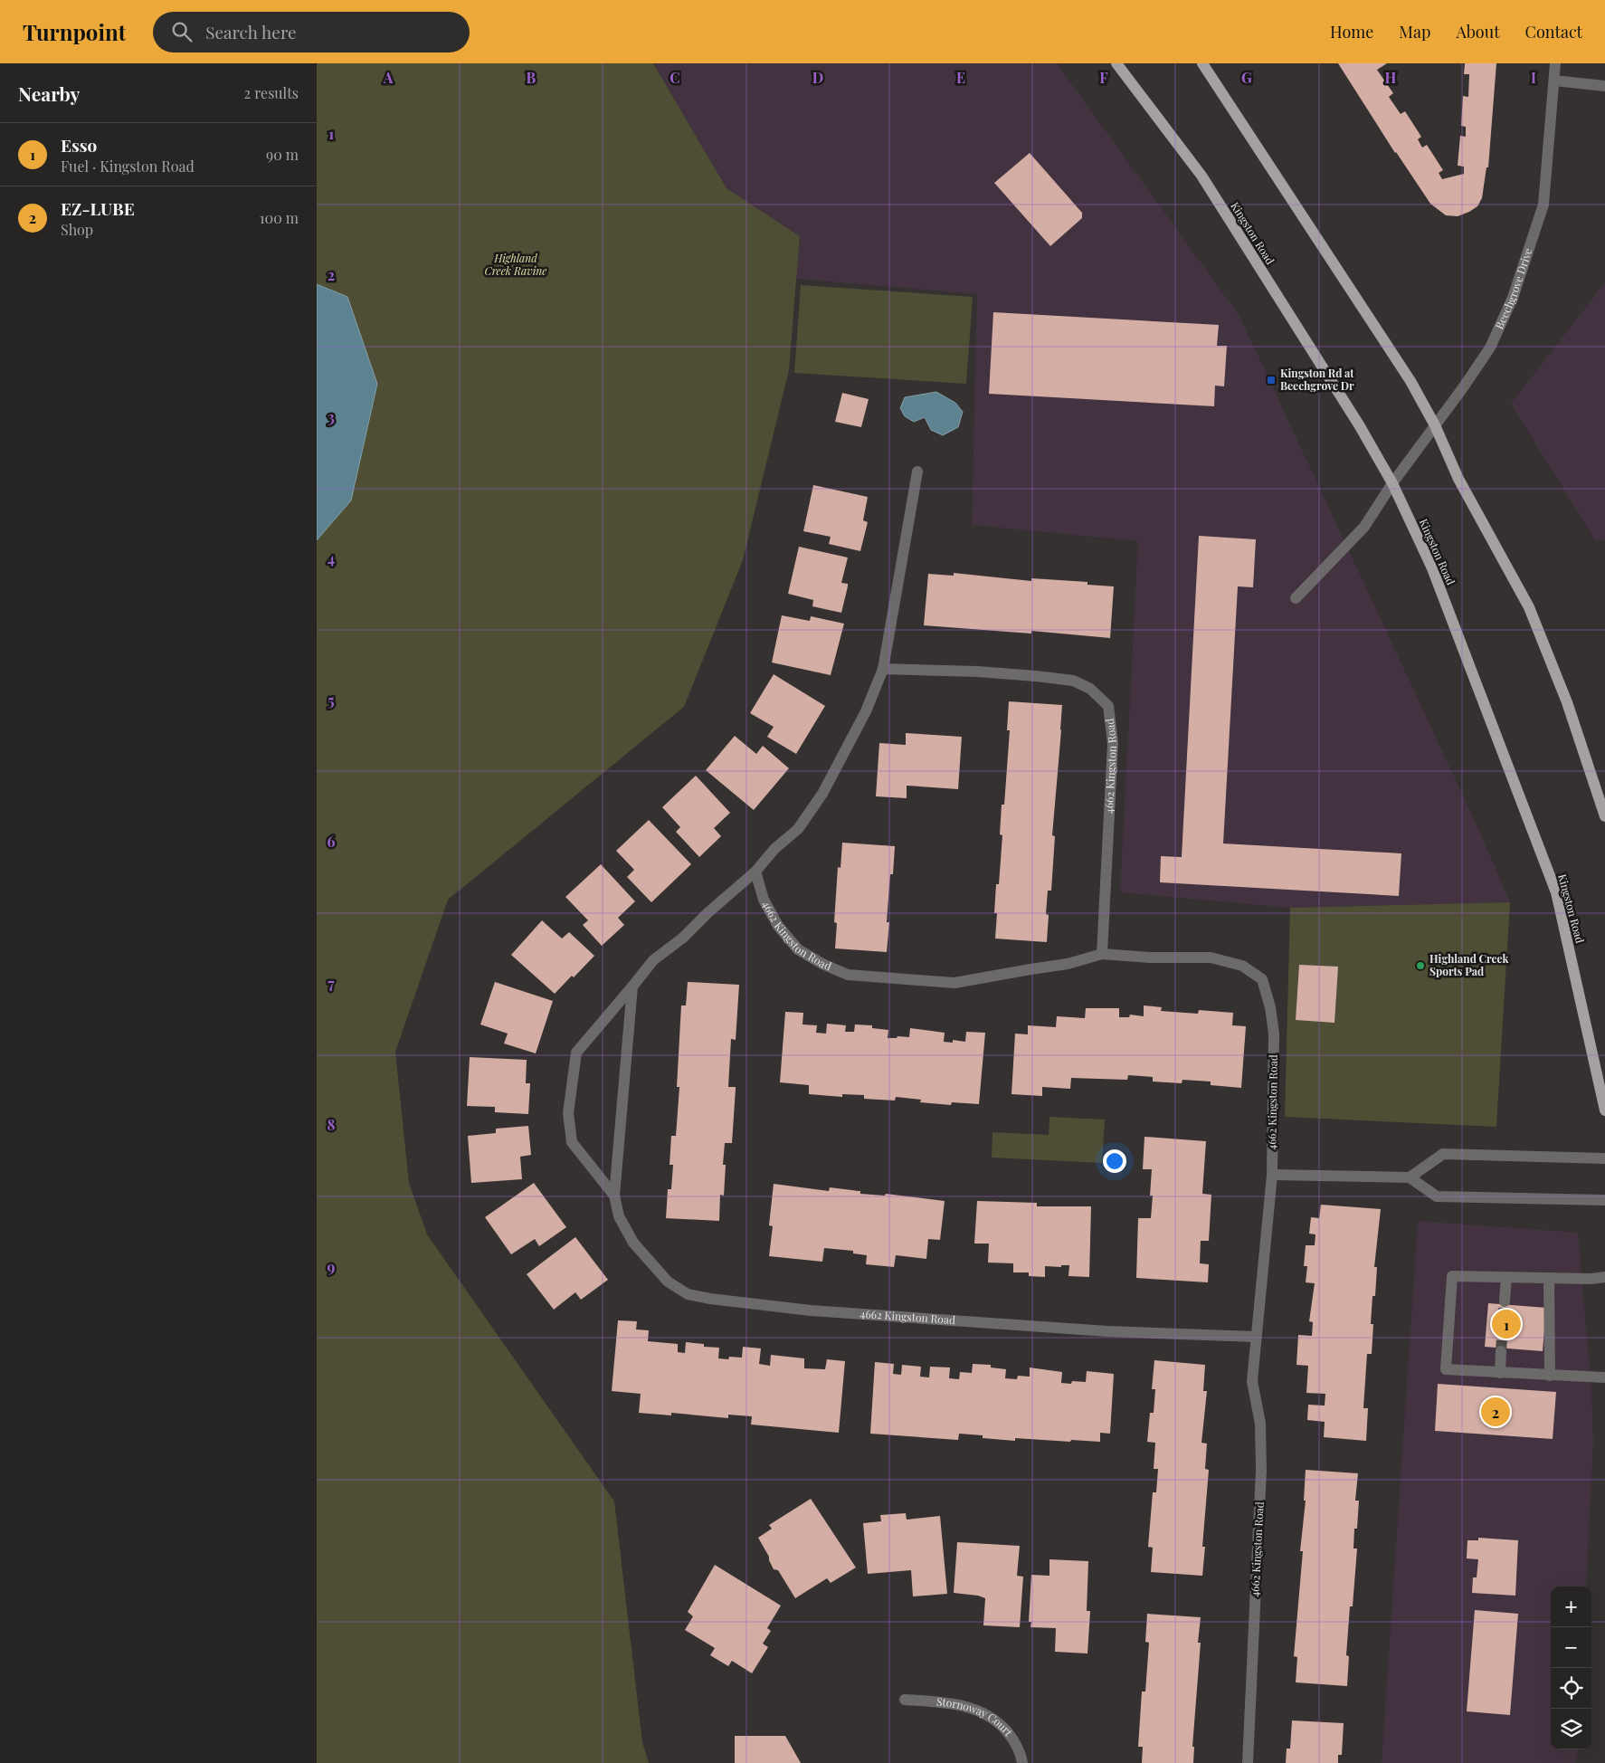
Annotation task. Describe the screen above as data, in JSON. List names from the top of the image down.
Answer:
{
  "streets": {
    "main road": ["Kingston Road"],
    "street": ["Beechgrove Drive", "4662 Kingston Road", "Stornoway Court"]
  },
  "crossings": [
    ["Kingston Road", "Beechgrove Drive"]
  ],
  "parks": ["Highland Creek Ravine"],
  "places": {
    "transit": ["Kingston Rd at Beechgrove Dr"],
    "other": ["Highland Creek Sports Pad"]
  },
  "page": {
    "header": "Turnpoint",
    "search": "Search here",
    "nav": [
      "Home",
      "Map",
      "About",
      "Contact"
    ],
    "heading": ["Nearby", "2 results"],
    "list": [
      {
        "mark": "1",
        "name": "Esso",
        "note": "Fuel · Kingston Road",
        "value": "90 m"
      },
      {
        "mark": "2",
        "name": "EZ-LUBE",
        "note": "Shop",
        "value": "100 m"
      }
    ],
    "pins": ["1", "2"],
    "map_buttons": ["+", "−"]
  },
  "grid": {
    "columns": [
      "A",
      "B",
      "C",
      "D",
      "E",
      "F",
      "G",
      "H",
      "I"
    ],
    "rows": [
      "1",
      "2",
      "3",
      "4",
      "5",
      "6",
      "7",
      "8",
      "9"
    ]
  }
}
